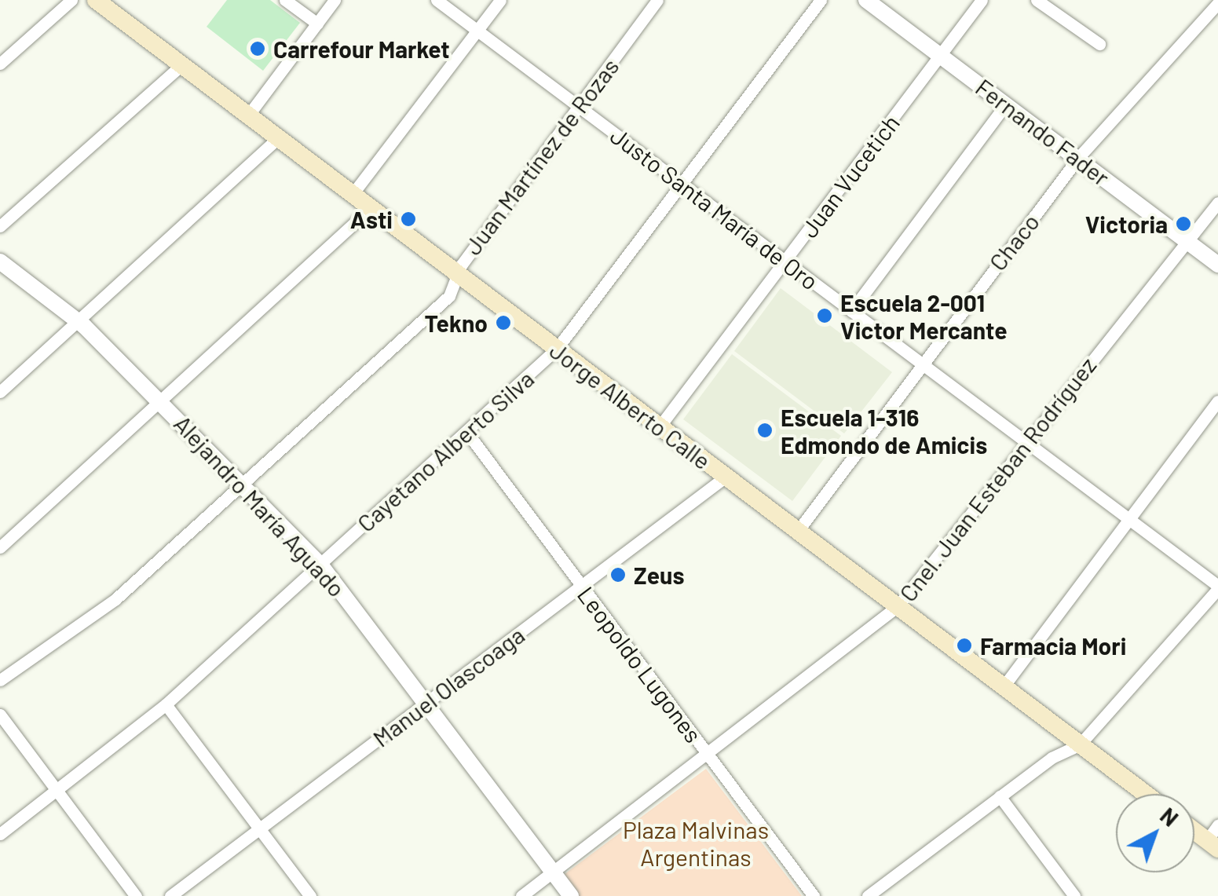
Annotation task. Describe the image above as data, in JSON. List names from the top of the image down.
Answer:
{
  "streets": {
    "main road": ["Jorge Alberto Calle"],
    "street": [
      "Fernando Fader",
      "Juan Martínez de Rozas",
      "Juan Vucetich",
      "Justo Santa María de Oro",
      "Chaco",
      "Cayetano Alberto Silva",
      "Cnel. Juan Esteban Rodríguez",
      "Alejandro María Aguado",
      "Leopoldo Lugones",
      "Manuel Olascoaga"
    ]
  },
  "crossings": [
    ["Fernando Fader", "Juan Vucetich"],
    ["Fernando Fader", "Chaco"],
    ["Fernando Fader", "Cnel. Juan Esteban Rodríguez"],
    ["Juan Martínez de Rozas", "Justo Santa María de Oro"],
    ["Juan Martínez de Rozas", "Jorge Alberto Calle"],
    ["Juan Martínez de Rozas", "Alejandro María Aguado"],
    ["Juan Vucetich", "Justo Santa María de Oro"],
    ["Juan Vucetich", "Jorge Alberto Calle"],
    ["Justo Santa María de Oro", "Chaco"],
    ["Justo Santa María de Oro", "Cayetano Alberto Silva"],
    ["Justo Santa María de Oro", "Cnel. Juan Esteban Rodríguez"],
    ["Chaco", "Jorge Alberto Calle"],
    ["Jorge Alberto Calle", "Cayetano Alberto Silva"],
    ["Jorge Alberto Calle", "Cnel. Juan Esteban Rodríguez"],
    ["Jorge Alberto Calle", "Manuel Olascoaga"],
    ["Cayetano Alberto Silva", "Alejandro María Aguado"],
    ["Cayetano Alberto Silva", "Leopoldo Lugones"],
    ["Cnel. Juan Esteban Rodríguez", "Alejandro María Aguado"],
    ["Cnel. Juan Esteban Rodríguez", "Leopoldo Lugones"],
    ["Alejandro María Aguado", "Manuel Olascoaga"],
    ["Leopoldo Lugones", "Manuel Olascoaga"]
  ],
  "parks": ["Plaza Malvinas Argentinas"],
  "places": [
    "Carrefour Market",
    "Asti",
    "Victoria",
    "Escuela 2-001 Victor Mercante",
    "Tekno",
    "Escuela 1-316 Edmondo de Amicis",
    "Zeus",
    "Farmacia Mori"
  ],
  "north": "top right"
}
